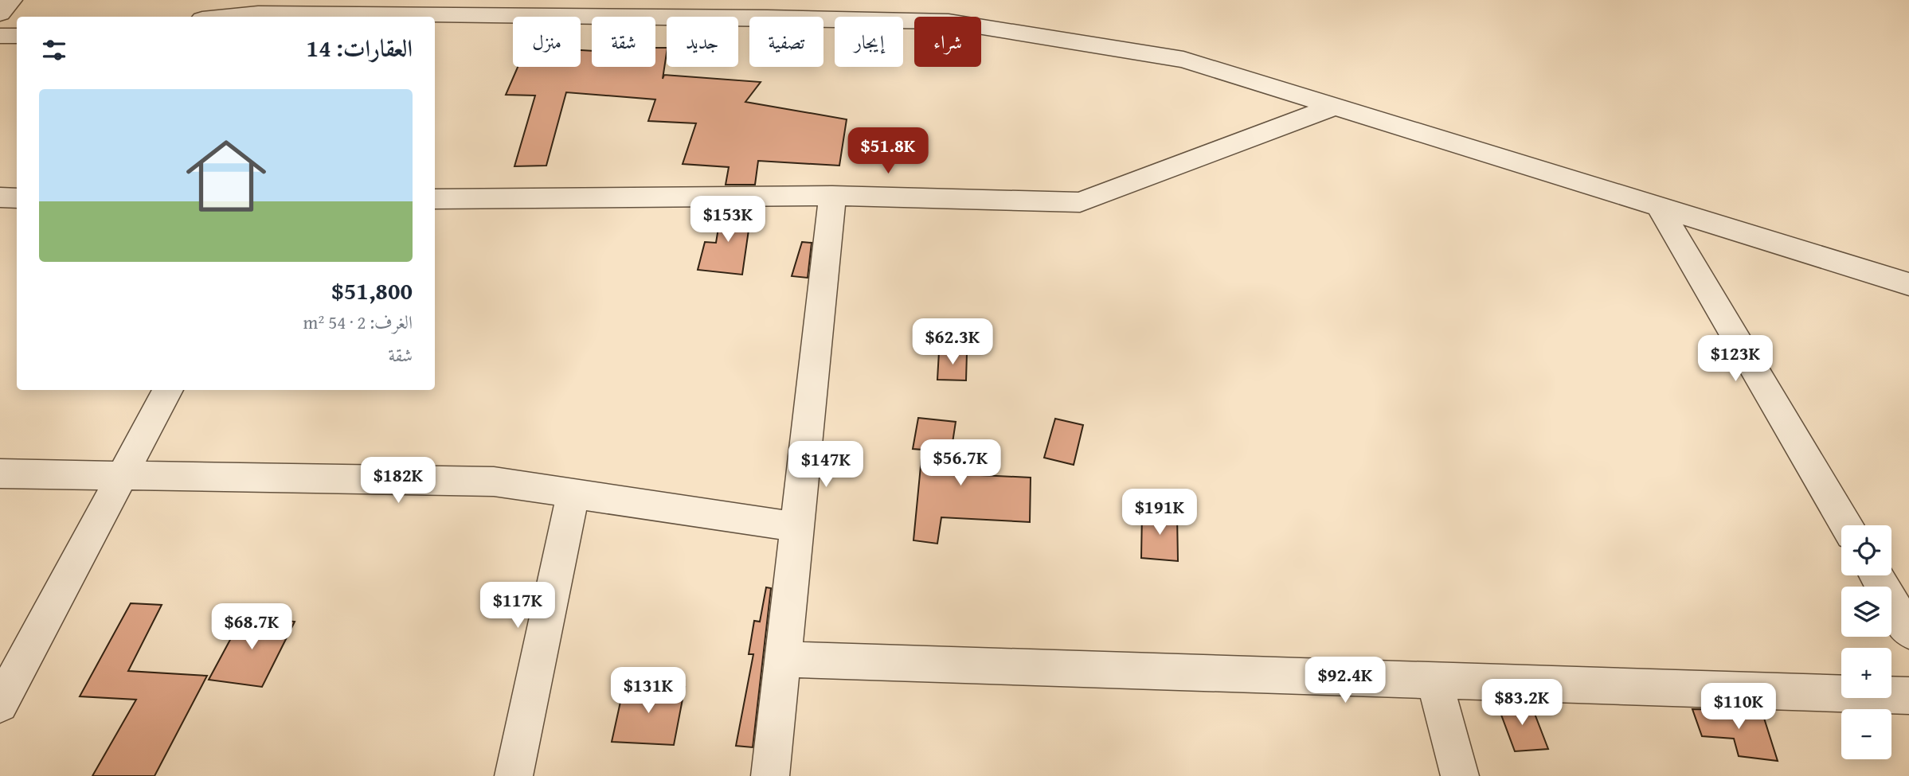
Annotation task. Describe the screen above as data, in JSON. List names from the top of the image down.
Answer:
{
  "page": {
    "chip": [
      "شراء",
      "إيجار",
      "تصفية",
      "جديد",
      "شقة",
      "منزل"
    ],
    "heading": "العقارات: 14",
    "list": [
      {
        "name": "$51,800",
        "note": "الغرف: 2 · 54 m² · شقة"
      }
    ],
    "price": [
      "$51.8K",
      "$153K",
      "$62.3K",
      "$123K",
      "$56.7K",
      "$147K",
      "$182K",
      "$191K",
      "$117K",
      "$68.7K",
      "$92.4K",
      "$131K",
      "$83.2K",
      "$110K"
    ],
    "map_buttons": ["+", "−"]
  }
}
